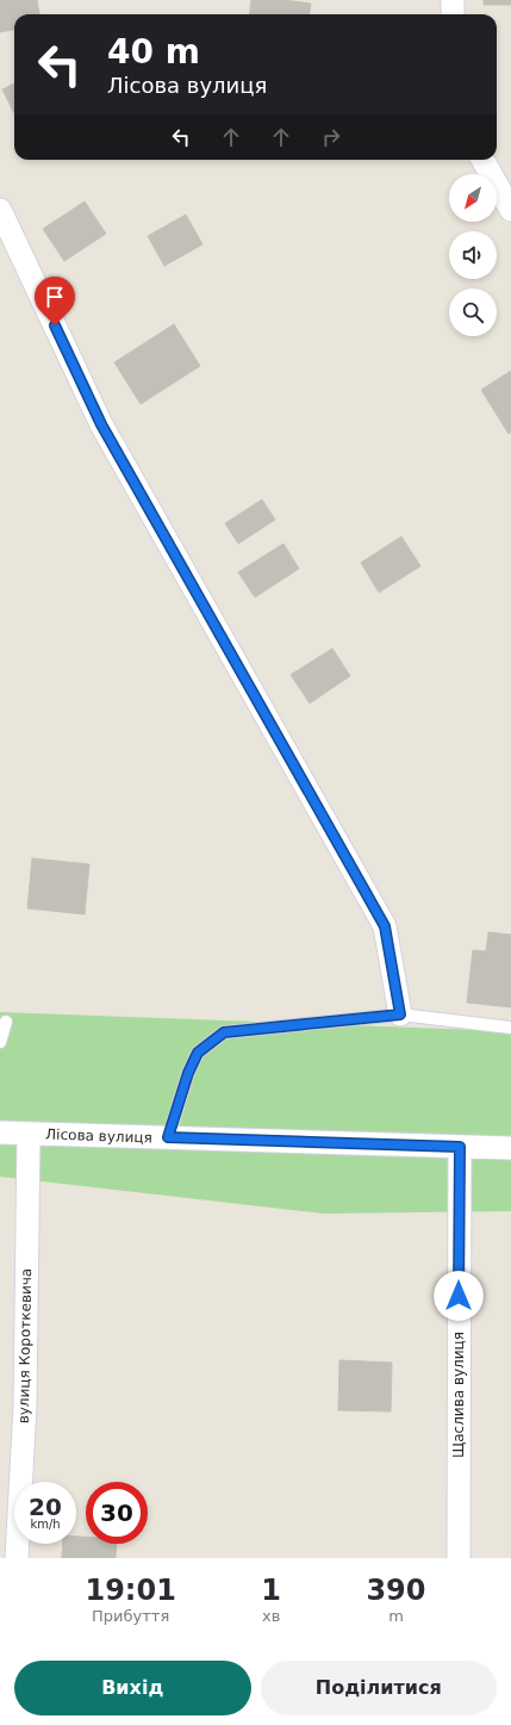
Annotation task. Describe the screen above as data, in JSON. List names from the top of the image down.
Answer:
{
  "streets": {
    "street": ["Лісова вулиця", "вулиця Короткевича", "Щаслива вулиця"]
  },
  "crossings": [
    ["Лісова вулиця", "вулиця Короткевича"],
    ["Лісова вулиця", "Щаслива вулиця"]
  ],
  "north": "bottom left",
  "page": {
    "turn": ["40 m", "Лісова вулиця"],
    "speed": "20 km/h",
    "limit": "30",
    "eta": [
      "19:01",
      "Прибуття",
      "1",
      "хв",
      "390",
      "m"
    ],
    "buttons": ["Вихід", "Поділитися"]
  }
}
